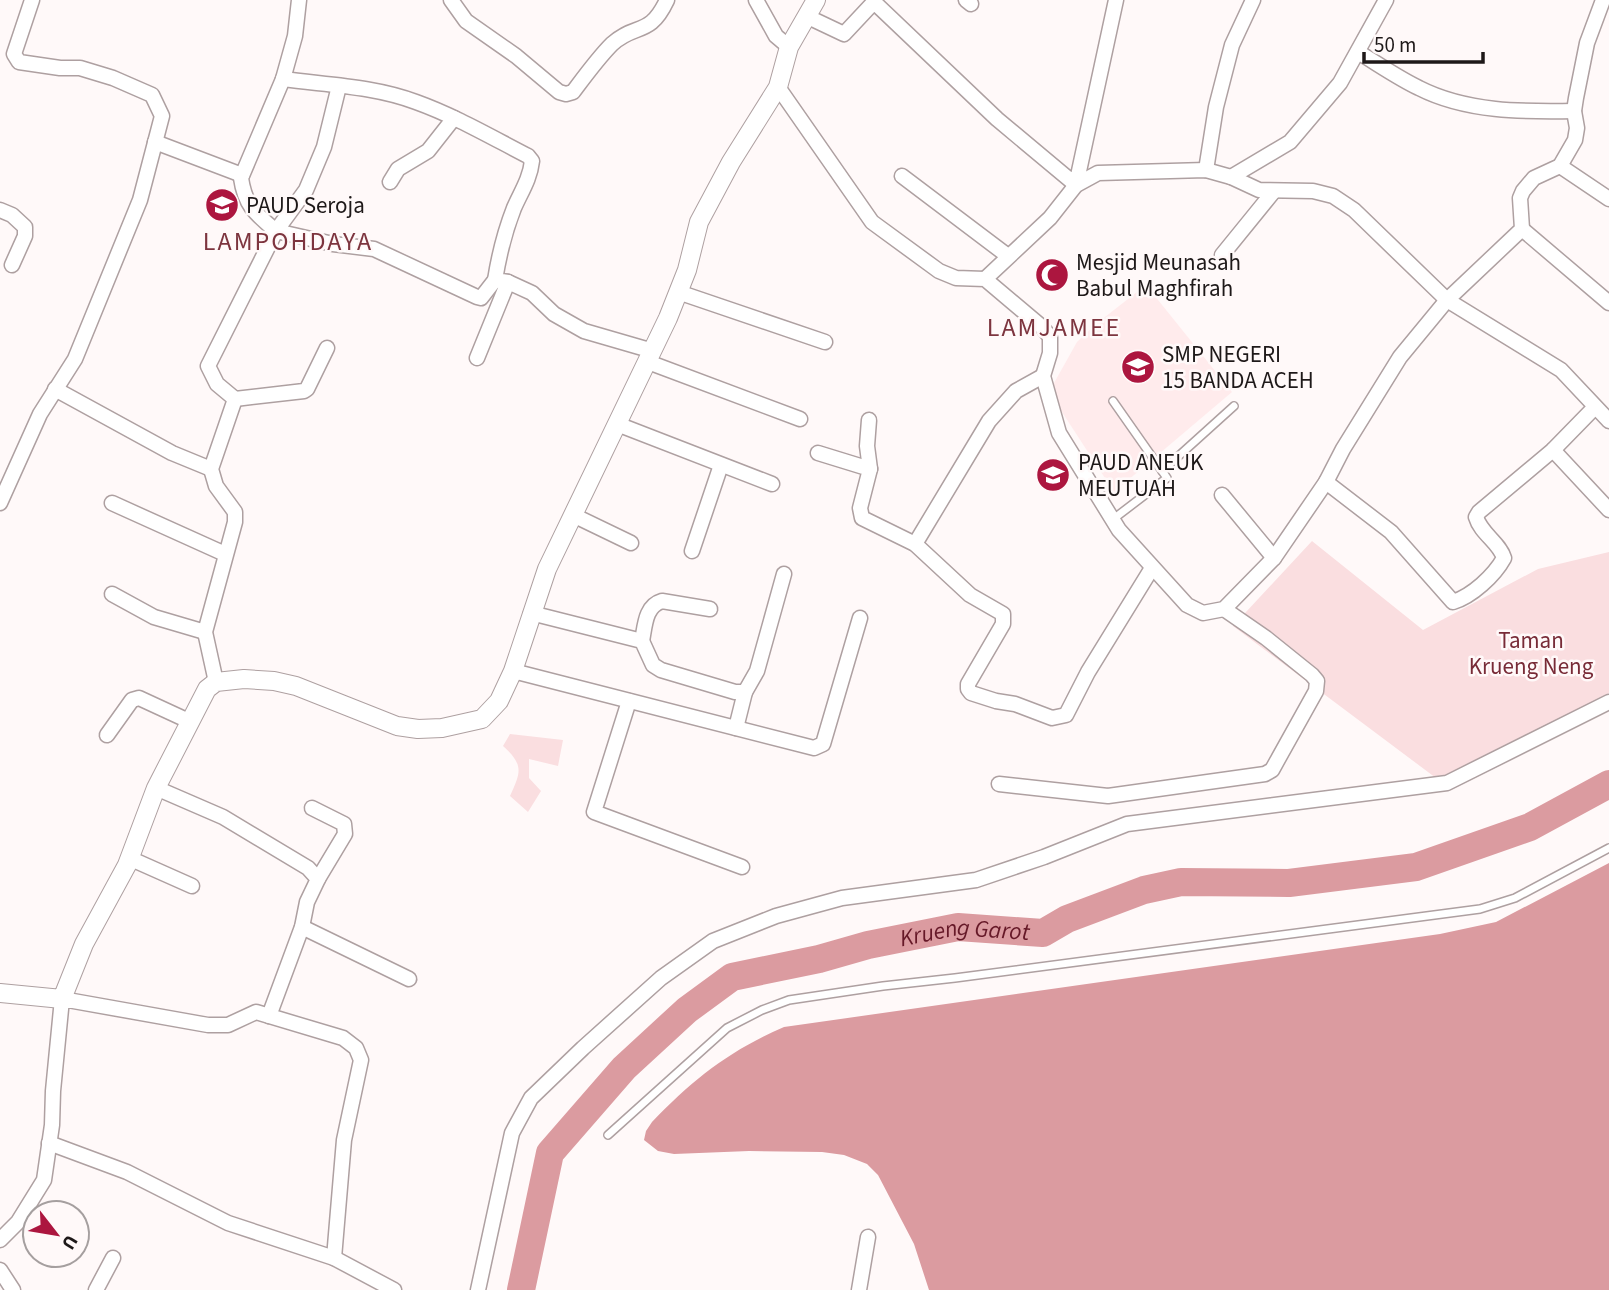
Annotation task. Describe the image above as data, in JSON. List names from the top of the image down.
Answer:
{
  "districts": ["LAMPOHDAYA", "LAMJAMEE"],
  "water": ["Krueng Garot"],
  "parks": ["Taman Krueng Neng"],
  "places": {
    "school or university": ["PAUD Seroja", "SMP NEGERI 15 BANDA ACEH", "PAUD ANEUK MEUTUAH"],
    "mosque": ["Mesjid Meunasah Babul Maghfirah"]
  },
  "scale_bar": "50 m",
  "north": "bottom right"
}
